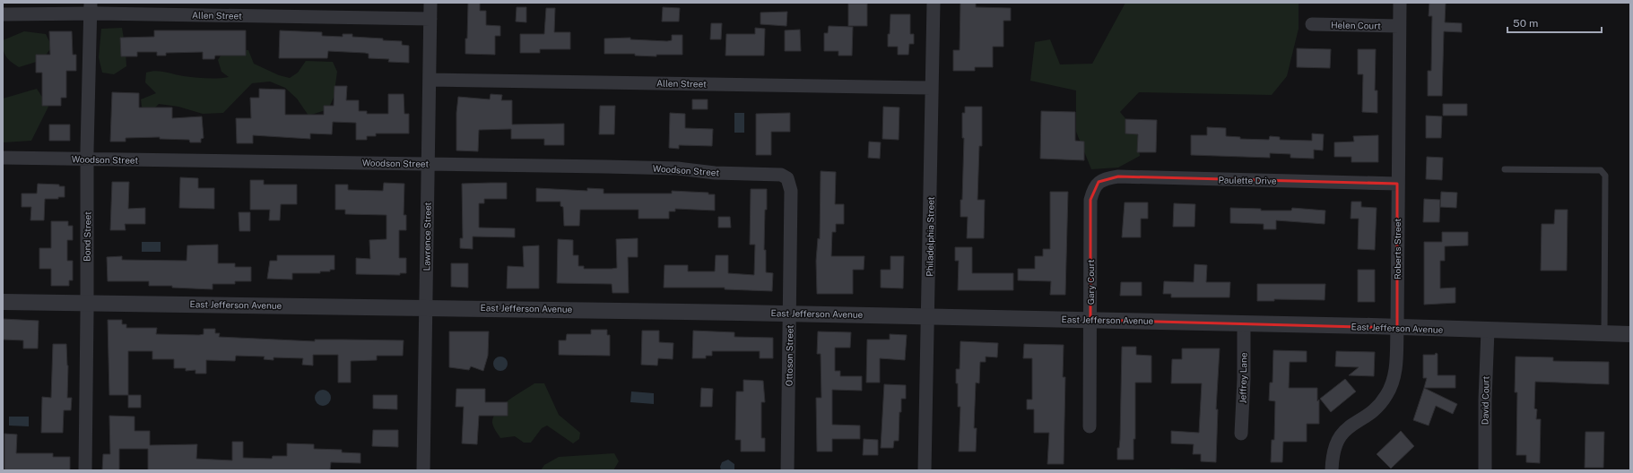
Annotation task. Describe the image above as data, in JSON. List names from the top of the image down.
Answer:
{
  "streets": {
    "street": [
      "Allen Street",
      "Helen Court",
      "Woodson Street",
      "Paulette Drive",
      "Bond Street",
      "Lawrence Street",
      "Philadelphia Street",
      "Roberts Street",
      "Gary Court",
      "East Jefferson Avenue",
      "Ottoson Street",
      "Jeffrey Lane",
      "David Court"
    ]
  },
  "crossings": [
    ["Allen Street", "Bond Street"],
    ["Allen Street", "Lawrence Street"],
    ["Allen Street", "Philadelphia Street"],
    ["Helen Court", "Roberts Street"],
    ["Woodson Street", "Bond Street"],
    ["Woodson Street", "Lawrence Street"],
    ["Woodson Street", "Ottoson Street"],
    ["Paulette Drive", "Roberts Street"],
    ["Paulette Drive", "Gary Court"],
    ["Bond Street", "East Jefferson Avenue"],
    ["Lawrence Street", "East Jefferson Avenue"],
    ["Philadelphia Street", "East Jefferson Avenue"],
    ["Roberts Street", "East Jefferson Avenue"],
    ["Gary Court", "East Jefferson Avenue"],
    ["East Jefferson Avenue", "Ottoson Street"],
    ["East Jefferson Avenue", "Jeffrey Lane"],
    ["East Jefferson Avenue", "David Court"]
  ],
  "scale_bar": "50 m"
}
